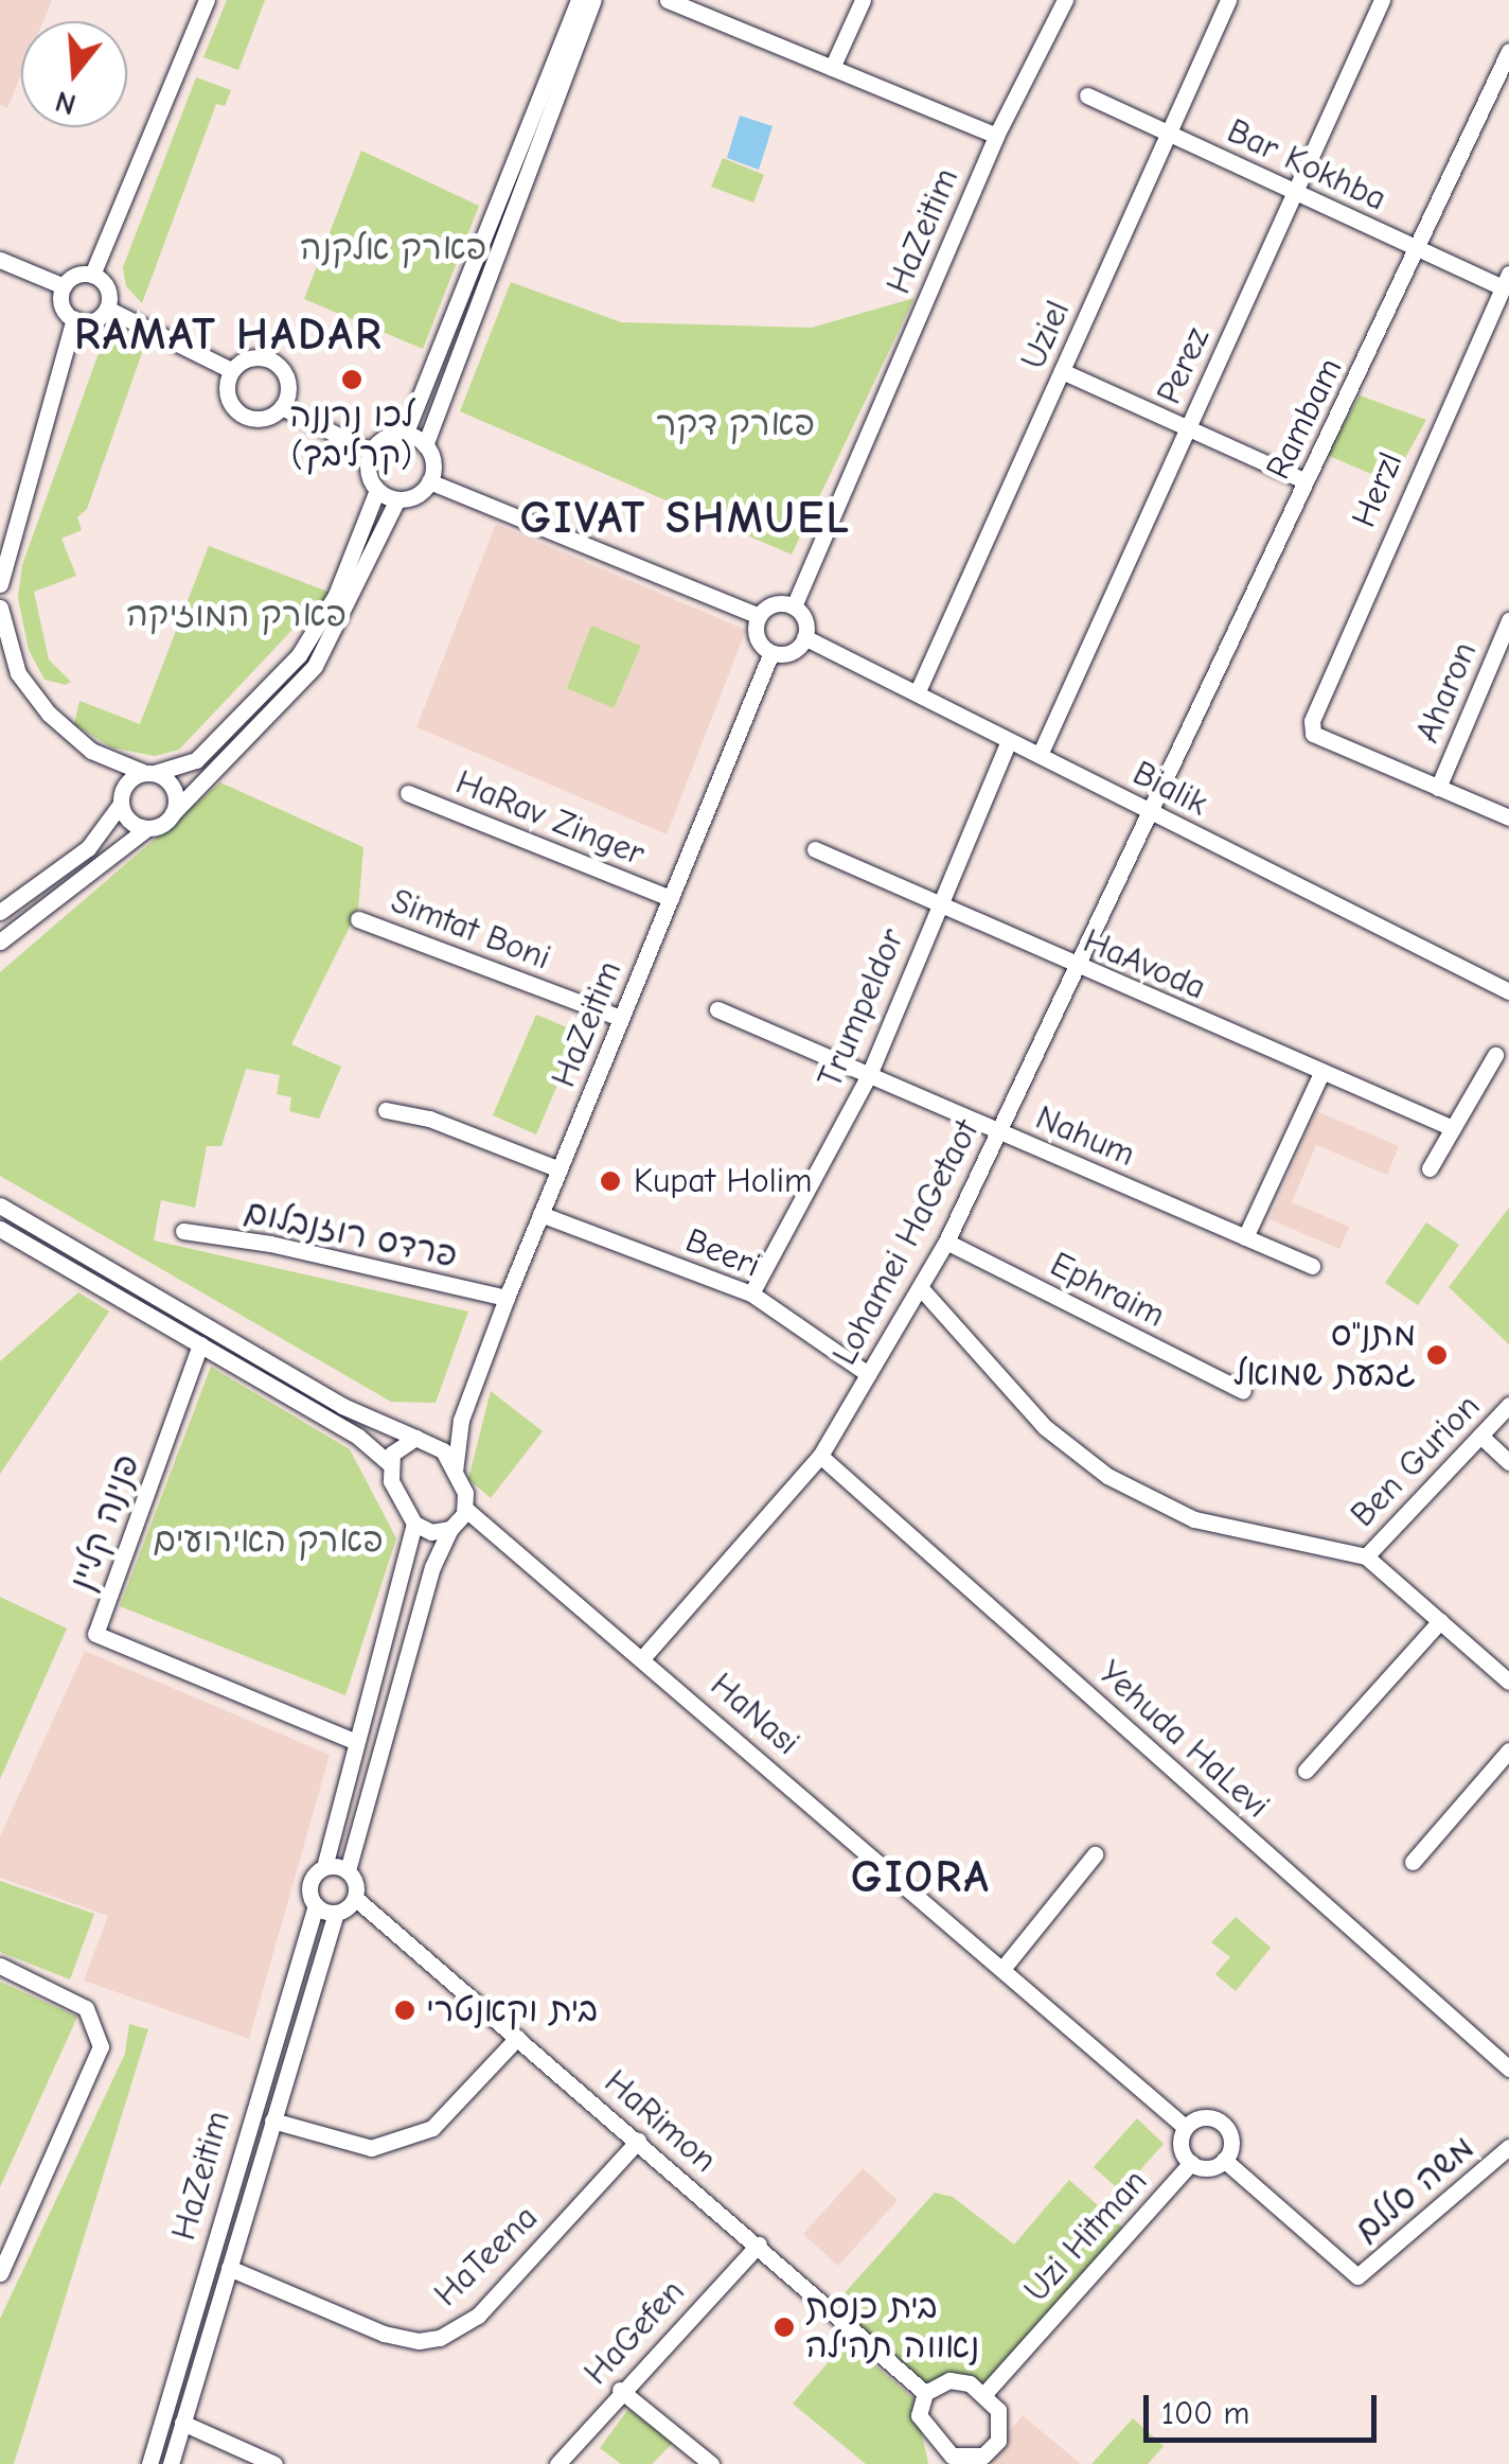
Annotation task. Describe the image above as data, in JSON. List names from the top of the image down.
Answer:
{
  "streets": {
    "street": [
      "Bar Kokhba",
      "HaZeitim",
      "Uziel",
      "Perez",
      "Rambam",
      "Herzl",
      "Aharon",
      "Bialik",
      "HaRav Zinger",
      "Simtat Boni",
      "HaAvoda",
      "Trumpeldor",
      "Nahum",
      "פרדס רוזנבלום",
      "Lohamei HaGetaot",
      "Beeri",
      "Ephraim",
      "Ben Gurion",
      "פנינה קליין",
      "HaNasi",
      "Yehuda HaLevi",
      "HaRimon",
      "משה סללם",
      "Uzi Hitman",
      "HaTeena",
      "HaGefen"
    ]
  },
  "crossings": [
    ["Bar Kokhba", "Uziel"],
    ["Bar Kokhba", "Perez"],
    ["Bar Kokhba", "Rambam"],
    ["Bar Kokhba", "Herzl"],
    ["HaZeitim", "Bialik"],
    ["HaZeitim", "HaRav Zinger"],
    ["HaZeitim", "Simtat Boni"],
    ["HaZeitim", "פרדס רוזנבלום"],
    ["HaZeitim", "Beeri"],
    ["HaZeitim", "HaRimon"],
    ["HaZeitim", "HaTeena"],
    ["Uziel", "Bialik"],
    ["Perez", "Bialik"],
    ["Rambam", "Bialik"],
    ["Rambam", "Lohamei HaGetaot"],
    ["Herzl", "Aharon"],
    ["Bialik", "Trumpeldor"],
    ["Bialik", "Lohamei HaGetaot"],
    ["HaAvoda", "Trumpeldor"],
    ["HaAvoda", "Lohamei HaGetaot"],
    ["Trumpeldor", "Nahum"],
    ["Trumpeldor", "Beeri"],
    ["Nahum", "Lohamei HaGetaot"],
    ["Lohamei HaGetaot", "Beeri"],
    ["Lohamei HaGetaot", "Ephraim"],
    ["Lohamei HaGetaot", "HaNasi"],
    ["Lohamei HaGetaot", "Yehuda HaLevi"],
    ["HaNasi", "משה סללם"],
    ["HaNasi", "Uzi Hitman"],
    ["HaRimon", "Uzi Hitman"],
    ["HaRimon", "HaTeena"],
    ["HaRimon", "HaGefen"],
    ["משה סללם", "Uzi Hitman"]
  ],
  "districts": ["RAMAT HADAR", "GIVAT SHMUEL", "GIORA"],
  "parks": [
    "פארק אלקנה",
    "פארק דקר",
    "פארק המוזיקה",
    "פארק האירועים"
  ],
  "places": [
    "לכו נרננה (קרליבך)",
    "Kupat Holim",
    "מתנ\"ס גבעת שמואל",
    "בית וקאנטרי",
    "בית כנסת נאווה תהילה"
  ],
  "scale_bar": "100 m",
  "north": "bottom"
}
